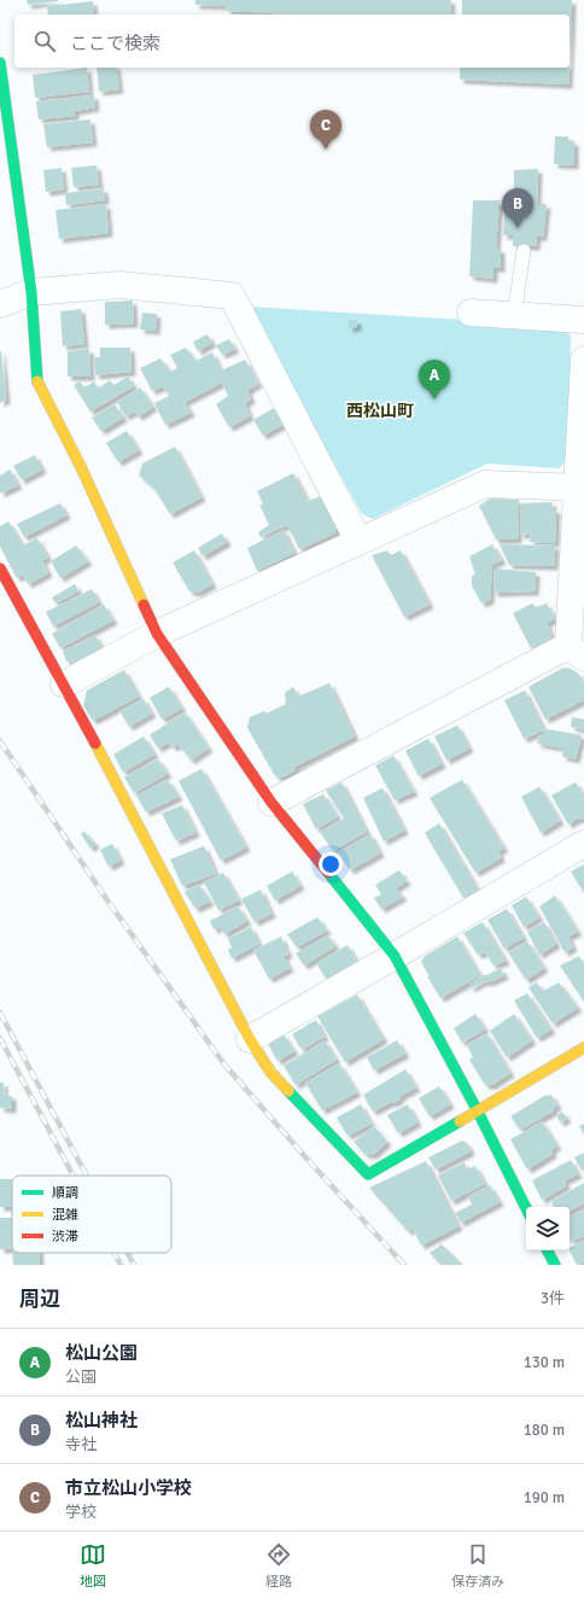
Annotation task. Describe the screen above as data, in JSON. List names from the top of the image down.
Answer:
{
  "districts": ["西松山町"],
  "legend": ["順調", "混雑", "渋滞"],
  "page": {
    "search": "ここで検索",
    "pins": ["C", "B", "A"],
    "heading": ["周辺", "3件"],
    "list": [
      {
        "mark": "A",
        "name": "松山公園",
        "note": "公園",
        "value": "130 m"
      },
      {
        "mark": "B",
        "name": "松山神社",
        "note": "寺社",
        "value": "180 m"
      },
      {
        "mark": "C",
        "name": "市立松山小学校",
        "note": "学校",
        "value": "190 m"
      }
    ],
    "nav": ["地図", "経路", "保存済み"]
  }
}
